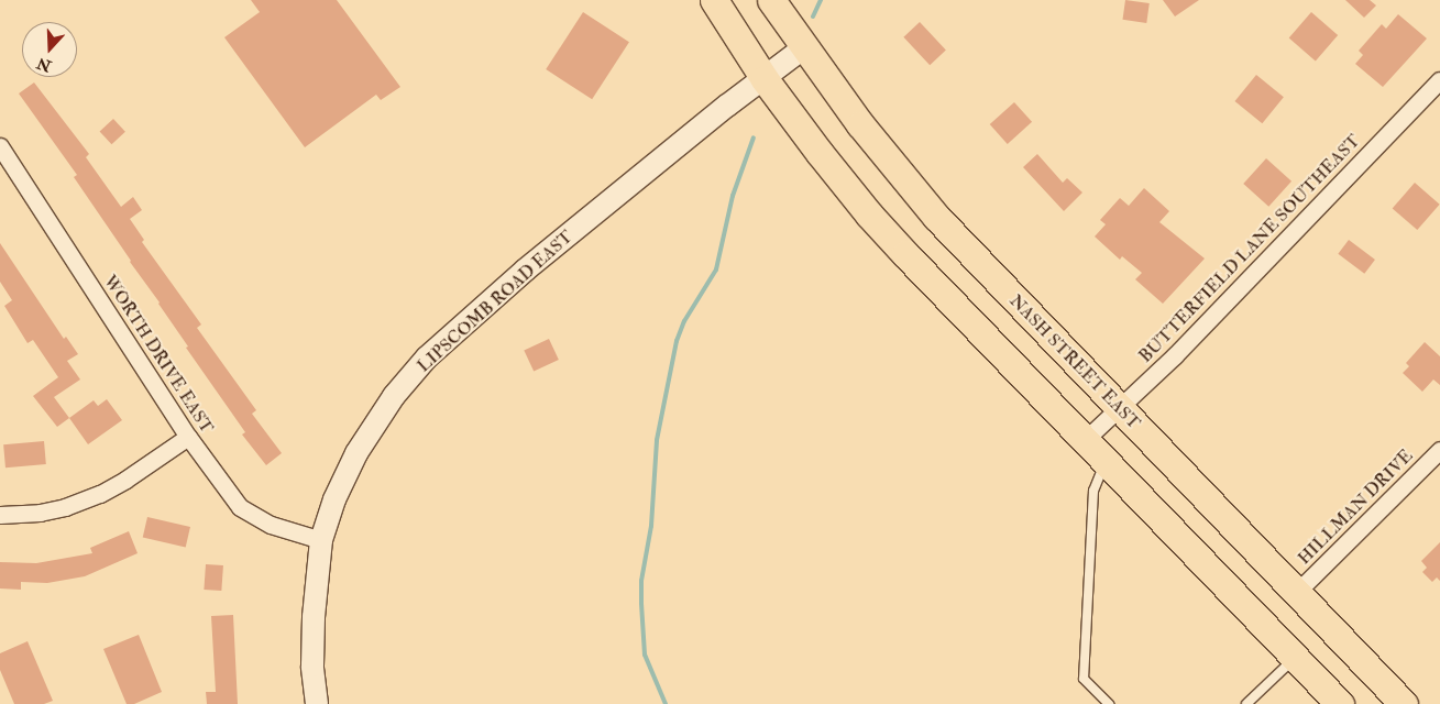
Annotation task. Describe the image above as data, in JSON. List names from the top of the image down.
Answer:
{
  "streets": {
    "main road": ["NASH STREET EAST"],
    "street": [
      "BUTTERFIELD LANE SOUTHEAST",
      "LIPSCOMB ROAD EAST",
      "WORTH DRIVE EAST",
      "HILLMAN DRIVE"
    ]
  },
  "crossings": [
    ["BUTTERFIELD LANE SOUTHEAST", "NASH STREET EAST"],
    ["LIPSCOMB ROAD EAST", "WORTH DRIVE EAST"],
    ["LIPSCOMB ROAD EAST", "NASH STREET EAST"],
    ["NASH STREET EAST", "HILLMAN DRIVE"]
  ],
  "north": "bottom"
}
